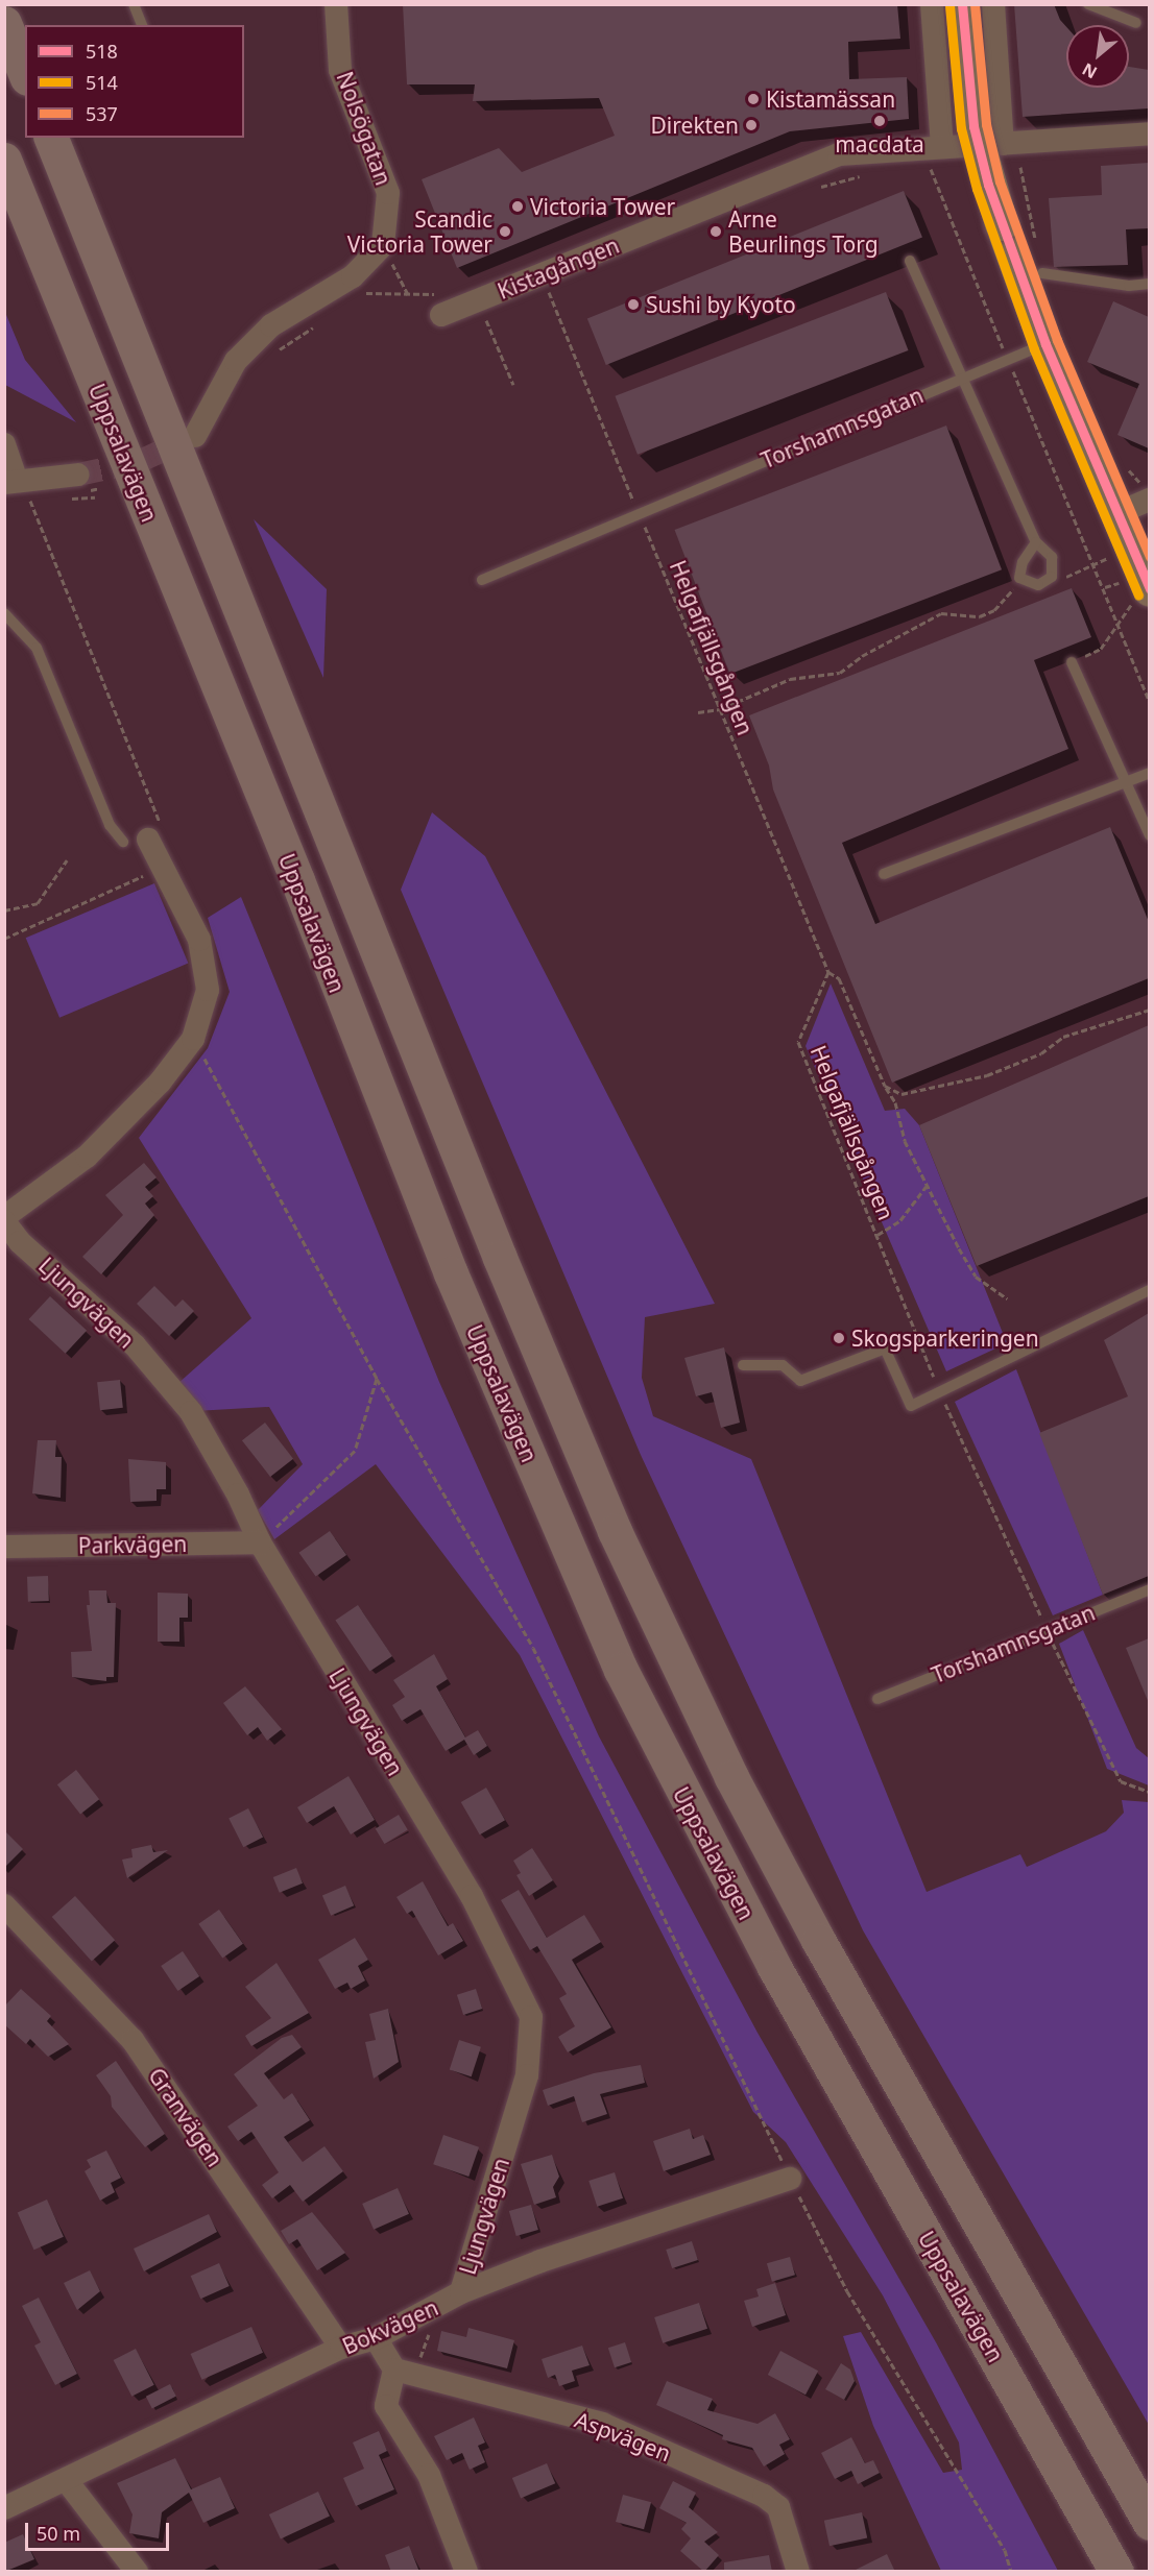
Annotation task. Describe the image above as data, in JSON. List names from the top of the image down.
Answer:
{
  "streets": {
    "highway": ["Uppsalavägen"],
    "street": [
      "Nolsögatan",
      "Kistagången",
      "Ljungvägen",
      "Parkvägen",
      "Granvägen",
      "Bokvägen",
      "Aspvägen"
    ],
    "lane": ["Torshamnsgatan"],
    "path": ["Helgafjällsgången"]
  },
  "crossings": [
    ["Torshamnsgatan", "Helgafjällsgången"],
    ["Ljungvägen", "Parkvägen"],
    ["Ljungvägen", "Bokvägen"],
    ["Granvägen", "Bokvägen"]
  ],
  "places": [
    "Kistamässan",
    "macdata",
    "Direkten",
    "Victoria Tower",
    "Scandic Victoria Tower",
    "Arne Beurlings Torg",
    "Sushi by Kyoto",
    "Skogsparkeringen"
  ],
  "lines": ["transit line 518", "transit line 537", "transit line 514"],
  "legend": ["518", "514", "537"],
  "scale_bar": "50 m",
  "north": "bottom left"
}
